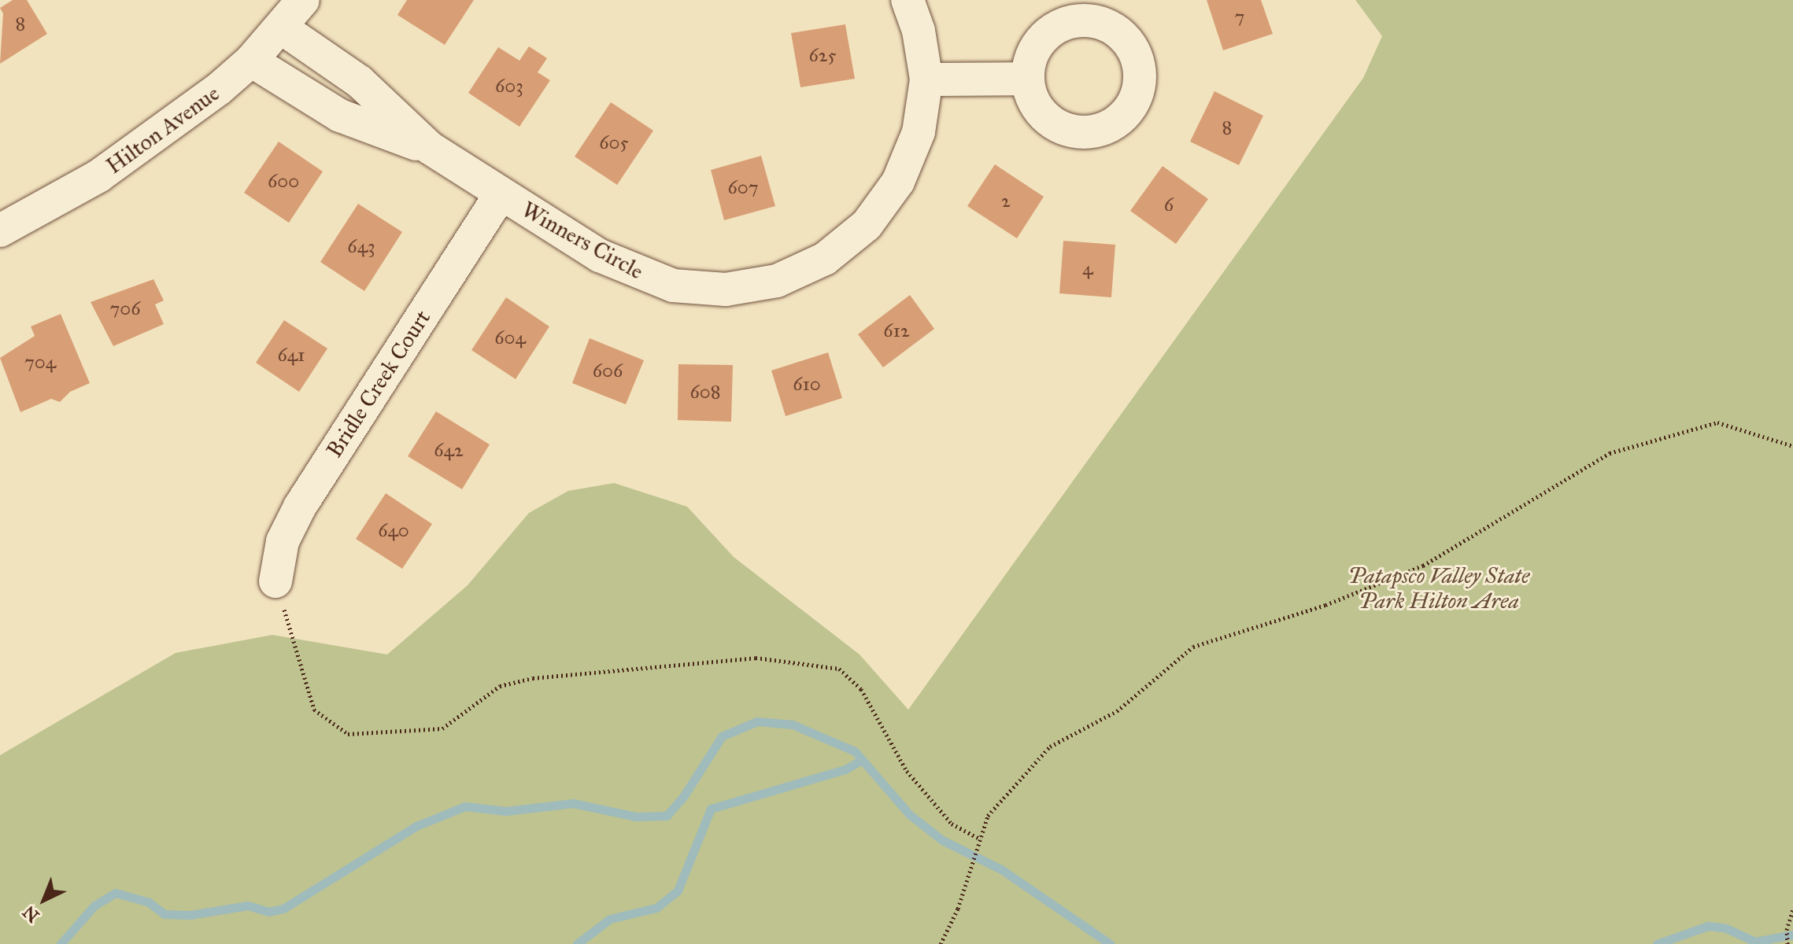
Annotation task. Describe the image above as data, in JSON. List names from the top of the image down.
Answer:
{
  "streets": {
    "street": ["Hilton Avenue", "Winners Circle", "Bridle Creek Court"]
  },
  "crossings": [
    ["Hilton Avenue", "Winners Circle"],
    ["Winners Circle", "Bridle Creek Court"]
  ],
  "parks": ["Patapsco Valley State Park Hilton Area"],
  "house_numbers": [
    "7",
    "8",
    "625",
    "603",
    "8",
    "605",
    "600",
    "607",
    "2",
    "6",
    "643",
    "4",
    "706",
    "612",
    "604",
    "641",
    "704",
    "606",
    "610",
    "608",
    "642",
    "640"
  ],
  "north": "bottom left"
}
